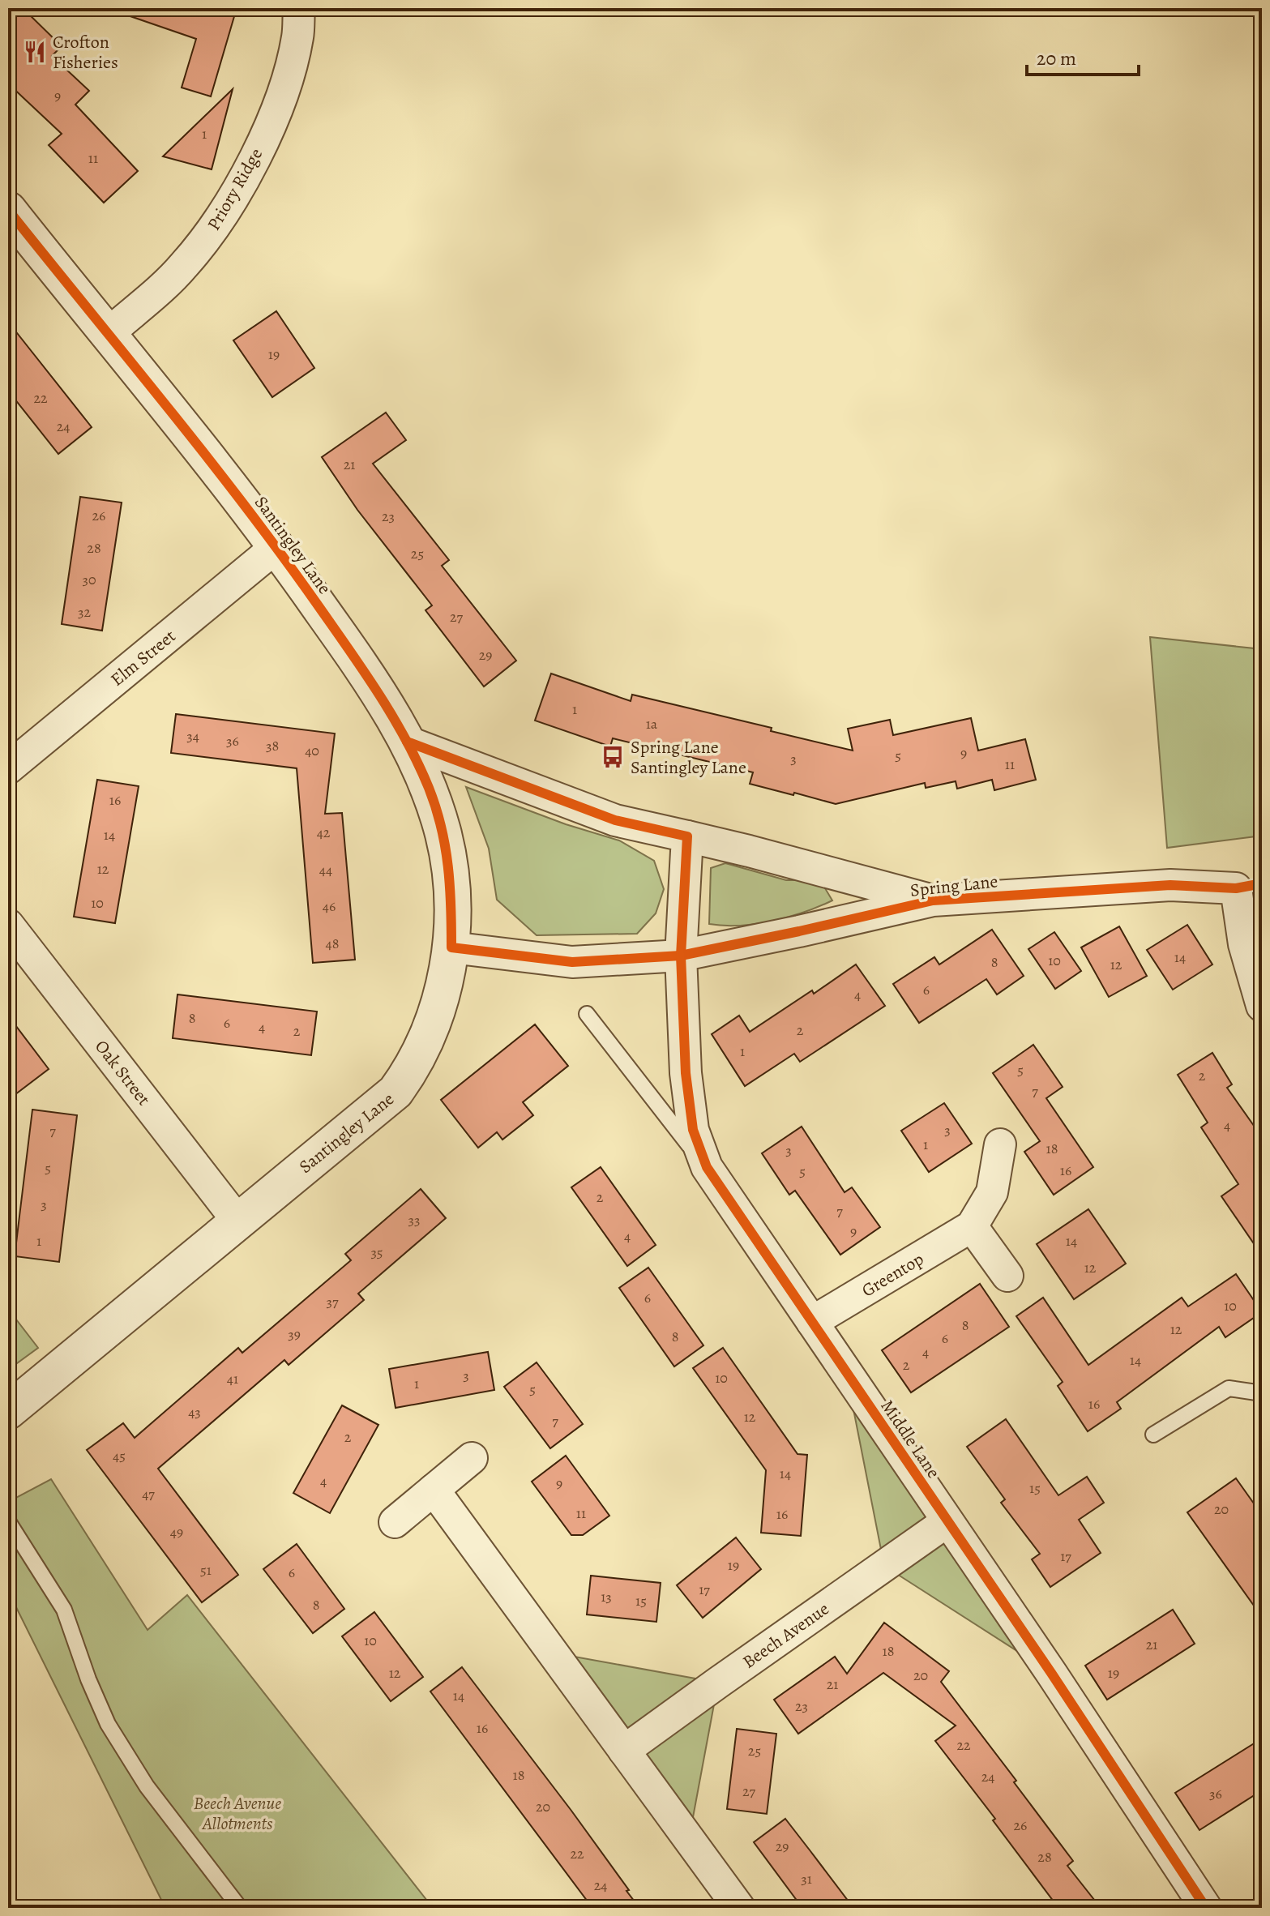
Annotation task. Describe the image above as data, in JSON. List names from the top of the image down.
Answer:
{
  "streets": {
    "street": [
      "Priory Ridge",
      "Santingley Lane",
      "Elm Street",
      "Spring Lane",
      "Oak Street",
      "Greentop",
      "Middle Lane",
      "Beech Avenue"
    ]
  },
  "crossings": [
    ["Priory Ridge", "Santingley Lane"],
    ["Santingley Lane", "Elm Street"],
    ["Santingley Lane", "Spring Lane"],
    ["Santingley Lane", "Oak Street"],
    ["Spring Lane", "Middle Lane"],
    ["Greentop", "Middle Lane"],
    ["Middle Lane", "Beech Avenue"]
  ],
  "parks": ["Beech Avenue Allotments"],
  "places": {
    "restaurant": ["Crofton Fisheries"],
    "bus stop": ["Spring Lane Santingley Lane"]
  },
  "house_numbers": [
    "9",
    "1",
    "11",
    "19",
    "22",
    "24",
    "21",
    "26",
    "23",
    "28",
    "25",
    "30",
    "32",
    "27",
    "29",
    "1",
    "1a",
    "34",
    "36",
    "38",
    "40",
    "9",
    "5",
    "3",
    "11",
    "16",
    "42",
    "14",
    "12",
    "44",
    "10",
    "46",
    "48",
    "14",
    "10",
    "8",
    "12",
    "6",
    "4",
    "8",
    "6",
    "4",
    "2",
    "2",
    "1",
    "5",
    "2",
    "7",
    "4",
    "3",
    "7",
    "1",
    "18",
    "3",
    "5",
    "16",
    "5",
    "2",
    "3",
    "7",
    "33",
    "9",
    "4",
    "1",
    "14",
    "35",
    "12",
    "6",
    "37",
    "10",
    "8",
    "12",
    "39",
    "8",
    "6",
    "4",
    "14",
    "2",
    "3",
    "10",
    "41",
    "1",
    "5",
    "16",
    "43",
    "12",
    "7",
    "2",
    "45",
    "14",
    "4",
    "9",
    "15",
    "47",
    "20",
    "11",
    "16",
    "49",
    "17",
    "19",
    "51",
    "6",
    "17",
    "13",
    "15",
    "8",
    "10",
    "21",
    "18",
    "12",
    "19",
    "20",
    "21",
    "14",
    "23",
    "16",
    "22",
    "25",
    "18",
    "24",
    "27",
    "36",
    "20",
    "26",
    "29",
    "22",
    "28",
    "31",
    "24"
  ],
  "scale_bar": "20 m"
}
